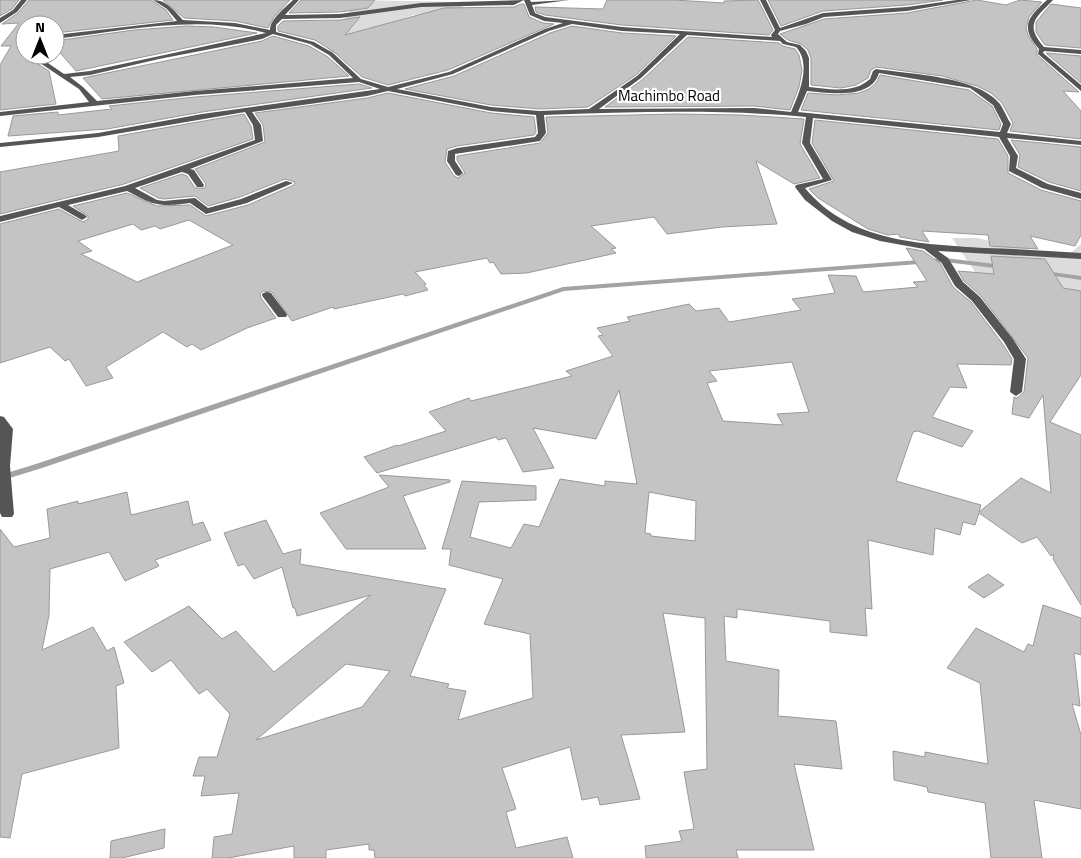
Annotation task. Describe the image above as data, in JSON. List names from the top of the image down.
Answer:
{
  "streets": {
    "street": ["Machimbo Road"]
  },
  "north": "top"
}
